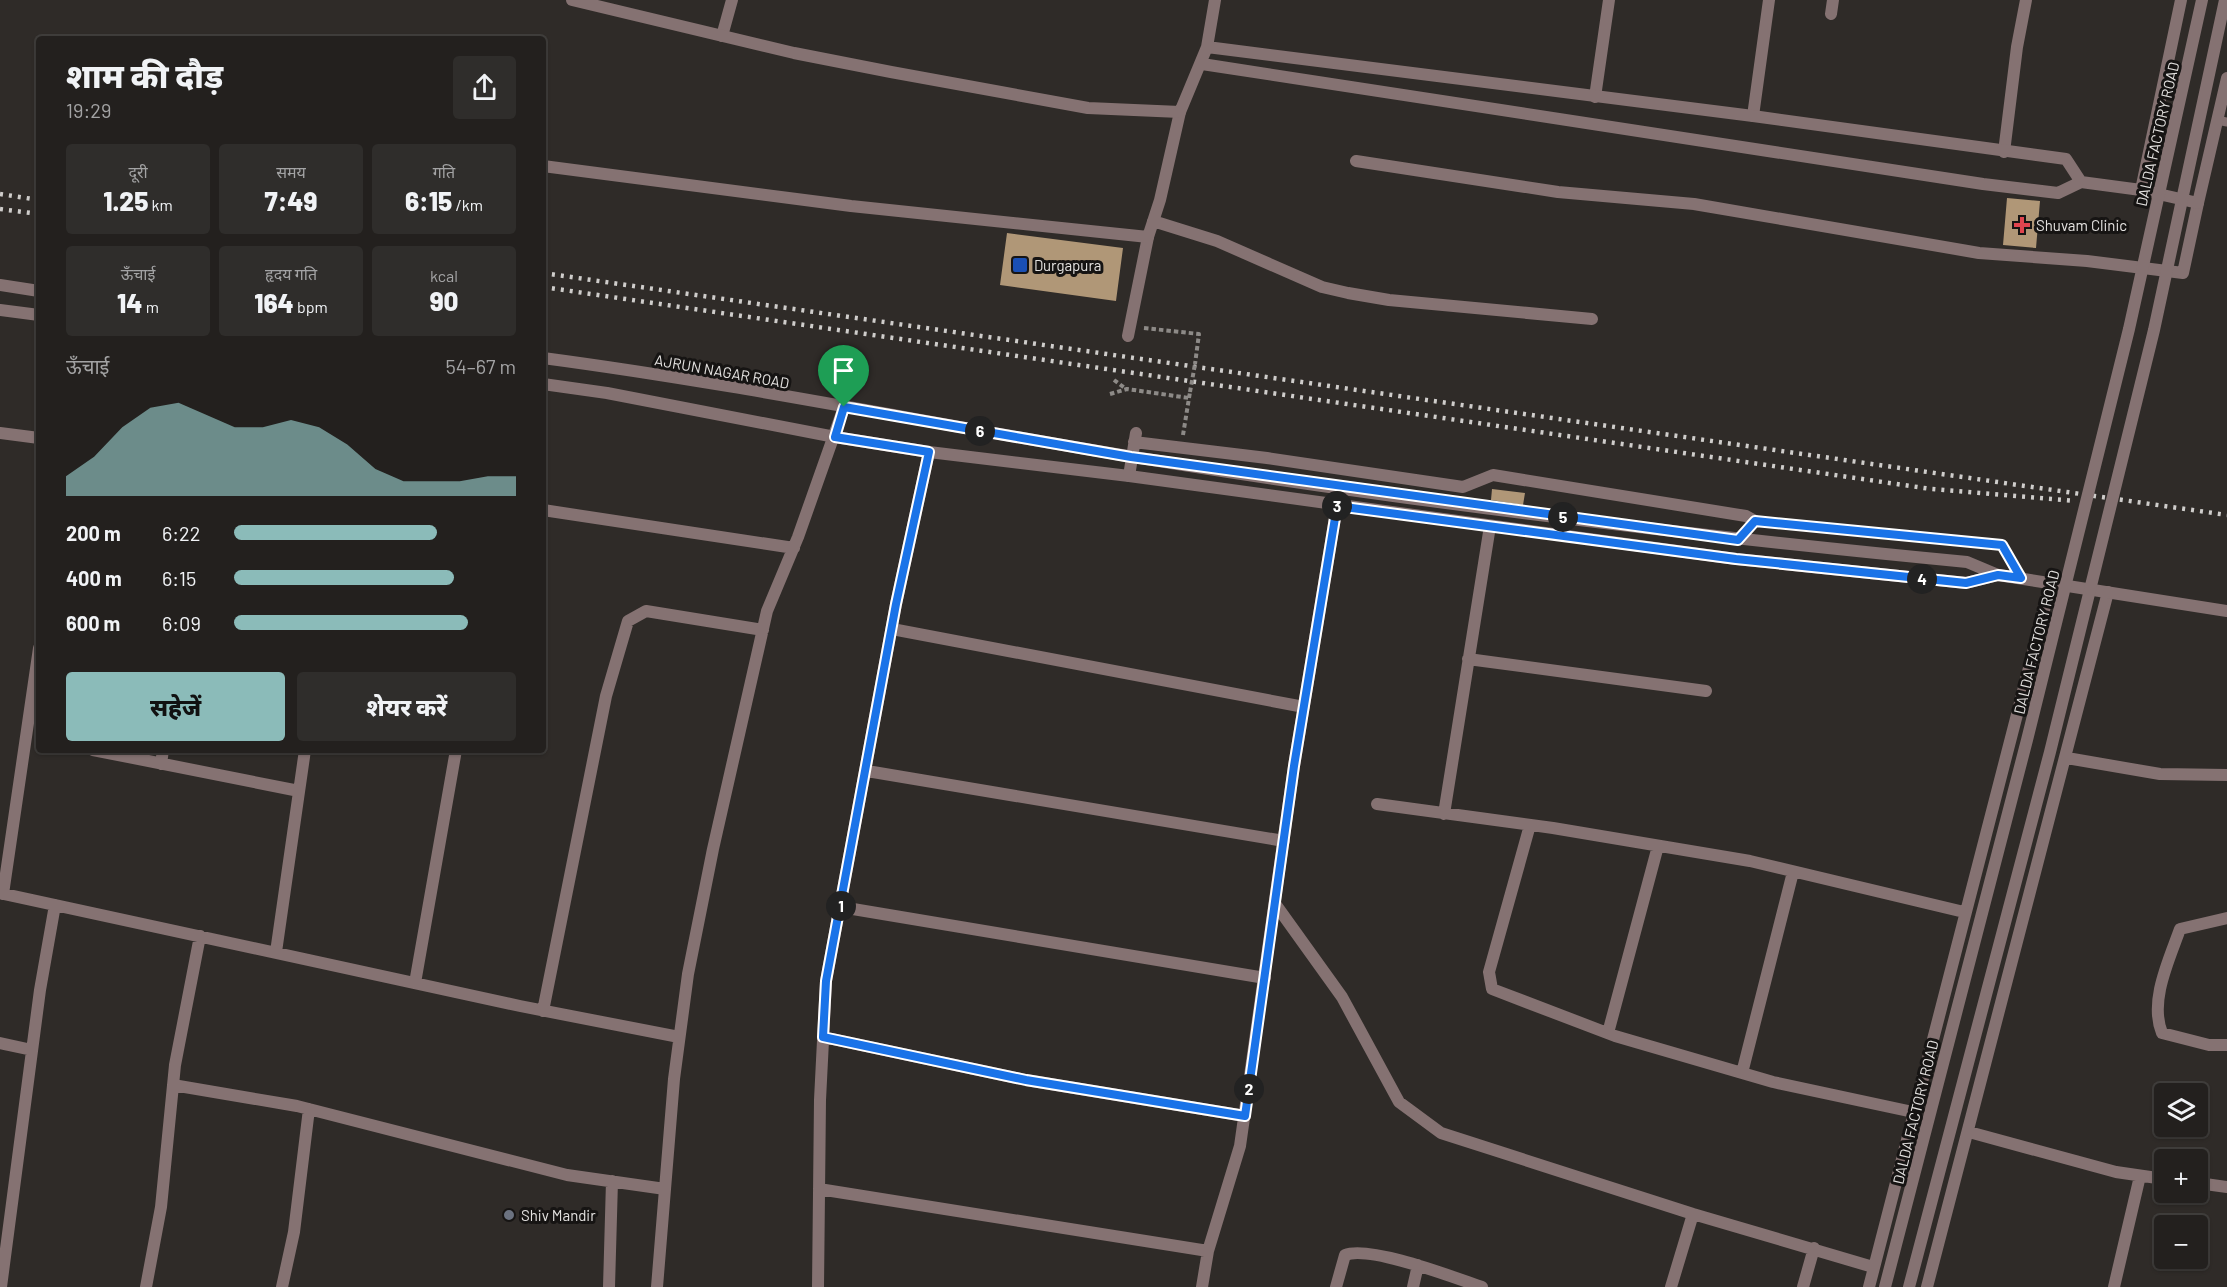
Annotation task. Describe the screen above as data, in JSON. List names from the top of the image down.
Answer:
{
  "streets": {
    "street": ["DALDA FACTORY ROAD", "AJRUN NAGAR ROAD"]
  },
  "places": {
    "health": ["Shuvam Clinic"],
    "transit": ["Durgapura"],
    "other": ["Shiv Mandir"]
  },
  "page": {
    "heading": ["शाम की दौड़", "19:29"],
    "stats": [
      ["दूरी", "1.25 km"],
      ["समय", "7:49"],
      ["गति", "6:15 /km"],
      ["ऊँचाई", "14 m"],
      ["हृदय गति", "164 bpm"],
      ["kcal", "90"]
    ],
    "chart": ["ऊँचाई", "54–67 m"],
    "pins": [
      "6",
      "3",
      "5",
      "4",
      "1",
      "2"
    ],
    "list": [
      {
        "name": "200 m",
        "note": "6:22"
      },
      {
        "name": "400 m",
        "note": "6:15"
      },
      {
        "name": "600 m",
        "note": "6:09"
      }
    ],
    "buttons": ["सहेजें", "शेयर करें"],
    "map_buttons": ["+", "−"]
  }
}
